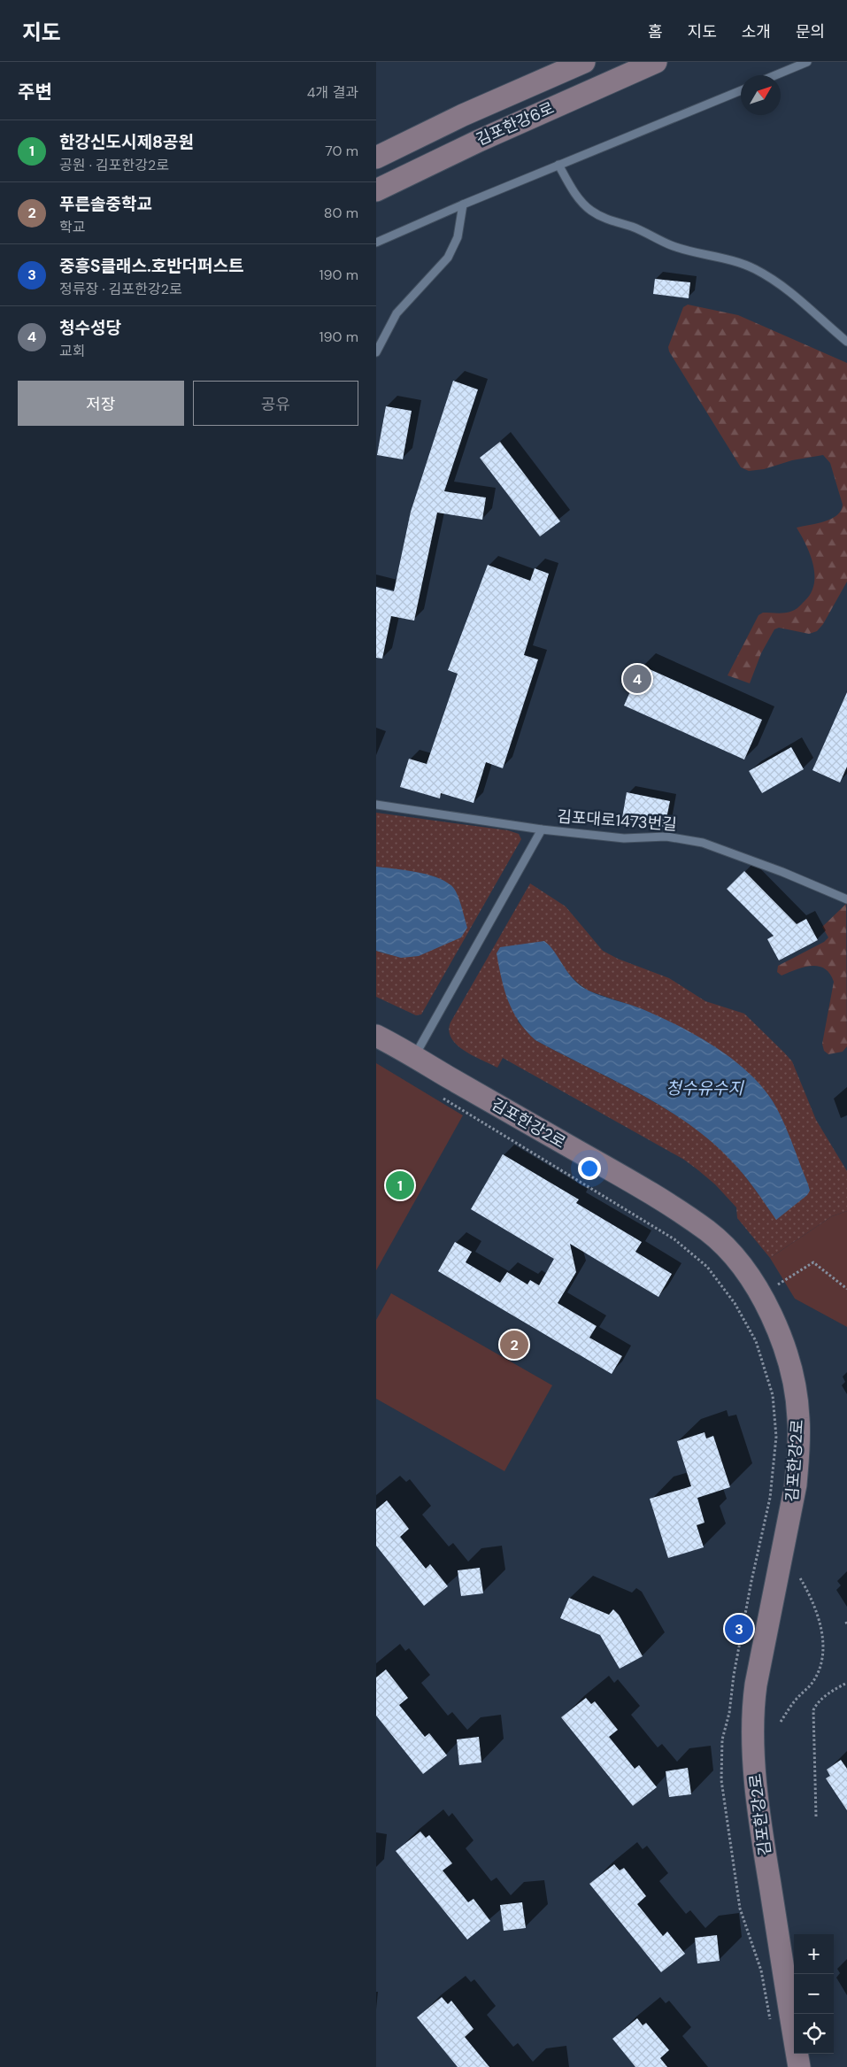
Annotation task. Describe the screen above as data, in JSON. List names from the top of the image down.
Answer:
{
  "streets": {
    "street": ["김포한강6로", "김포한강2로"],
    "lane": ["김포대로1473번길"]
  },
  "water": ["청수유수지"],
  "north": "top right",
  "page": {
    "header": "지도",
    "nav": [
      "홈",
      "지도",
      "소개",
      "문의"
    ],
    "heading": ["주변", "4개 결과"],
    "list": [
      {
        "mark": "1",
        "name": "한강신도시제8공원",
        "note": "공원 · 김포한강2로",
        "value": "70 m"
      },
      {
        "mark": "2",
        "name": "푸른솔중학교",
        "note": "학교",
        "value": "80 m"
      },
      {
        "mark": "3",
        "name": "중흥S클래스.호반더퍼스트",
        "note": "정류장 · 김포한강2로",
        "value": "190 m"
      },
      {
        "mark": "4",
        "name": "청수성당",
        "note": "교회",
        "value": "190 m"
      }
    ],
    "buttons": ["저장", "공유"],
    "pins": [
      "4",
      "1",
      "2",
      "3"
    ],
    "map_buttons": ["+", "−"]
  }
}
